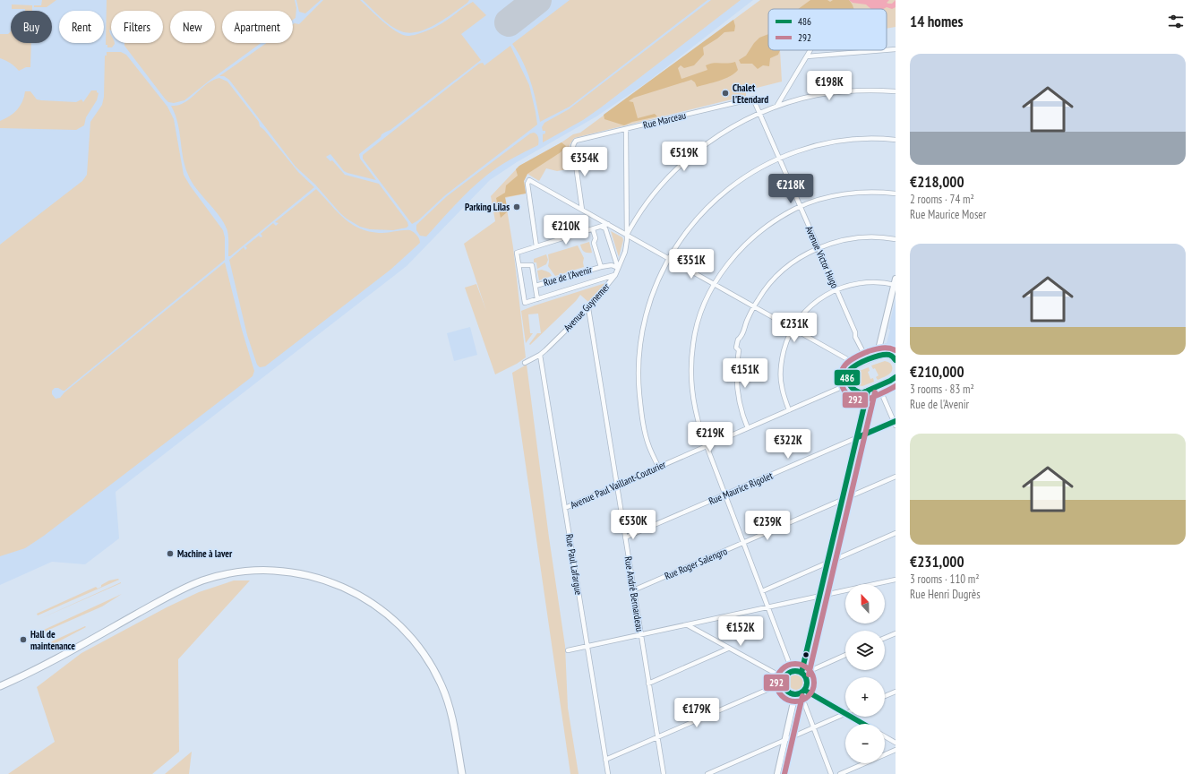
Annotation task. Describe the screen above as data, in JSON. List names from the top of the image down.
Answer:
{
  "streets": {
    "street": [
      "Rue Marceau",
      "Avenue Victor Hugo",
      "Rue de l'Avenir",
      "Avenue Guynemer",
      "Avenue Paul Vaillant-Couturier",
      "Rue Maurice Rigolet",
      "Rue Roger Salengro",
      "Rue Paul Lafargue",
      "Rue André Bernardeau"
    ]
  },
  "crossings": [
    ["Rue Marceau", "Avenue Victor Hugo"],
    ["Rue Marceau", "Avenue Guynemer"],
    ["Rue de l'Avenir", "Avenue Guynemer"],
    ["Avenue Guynemer", "Rue Paul Lafargue"],
    ["Avenue Guynemer", "Rue André Bernardeau"],
    ["Avenue Paul Vaillant-Couturier", "Rue Paul Lafargue"],
    ["Avenue Paul Vaillant-Couturier", "Rue André Bernardeau"],
    ["Rue Maurice Rigolet", "Rue André Bernardeau"],
    ["Rue Roger Salengro", "Rue André Bernardeau"]
  ],
  "places": [
    "Chalet l'Etendard",
    "Parking Lilas",
    "Machine à laver",
    "Hall de maintenance"
  ],
  "lines": ["transit line 292", "transit line 486"],
  "legend": ["486", "292"],
  "north": "top",
  "page": {
    "heading": "14 homes",
    "chip": [
      "Buy",
      "Rent",
      "Filters",
      "New",
      "Apartment"
    ],
    "list": [
      {
        "name": "€218,000",
        "note": "2 rooms · 74 m² · Rue Maurice Moser"
      },
      {
        "name": "€210,000",
        "note": "3 rooms · 83 m² · Rue de l'Avenir"
      },
      {
        "name": "€231,000",
        "note": "3 rooms · 110 m² · Rue Henri Dugrès"
      }
    ],
    "price": [
      "€198K",
      "€519K",
      "€354K",
      "€218K",
      "€210K",
      "€351K",
      "€231K",
      "€151K",
      "€219K",
      "€322K",
      "€530K",
      "€239K",
      "€152K",
      "€179K"
    ],
    "map_buttons": ["+", "−"]
  }
}
